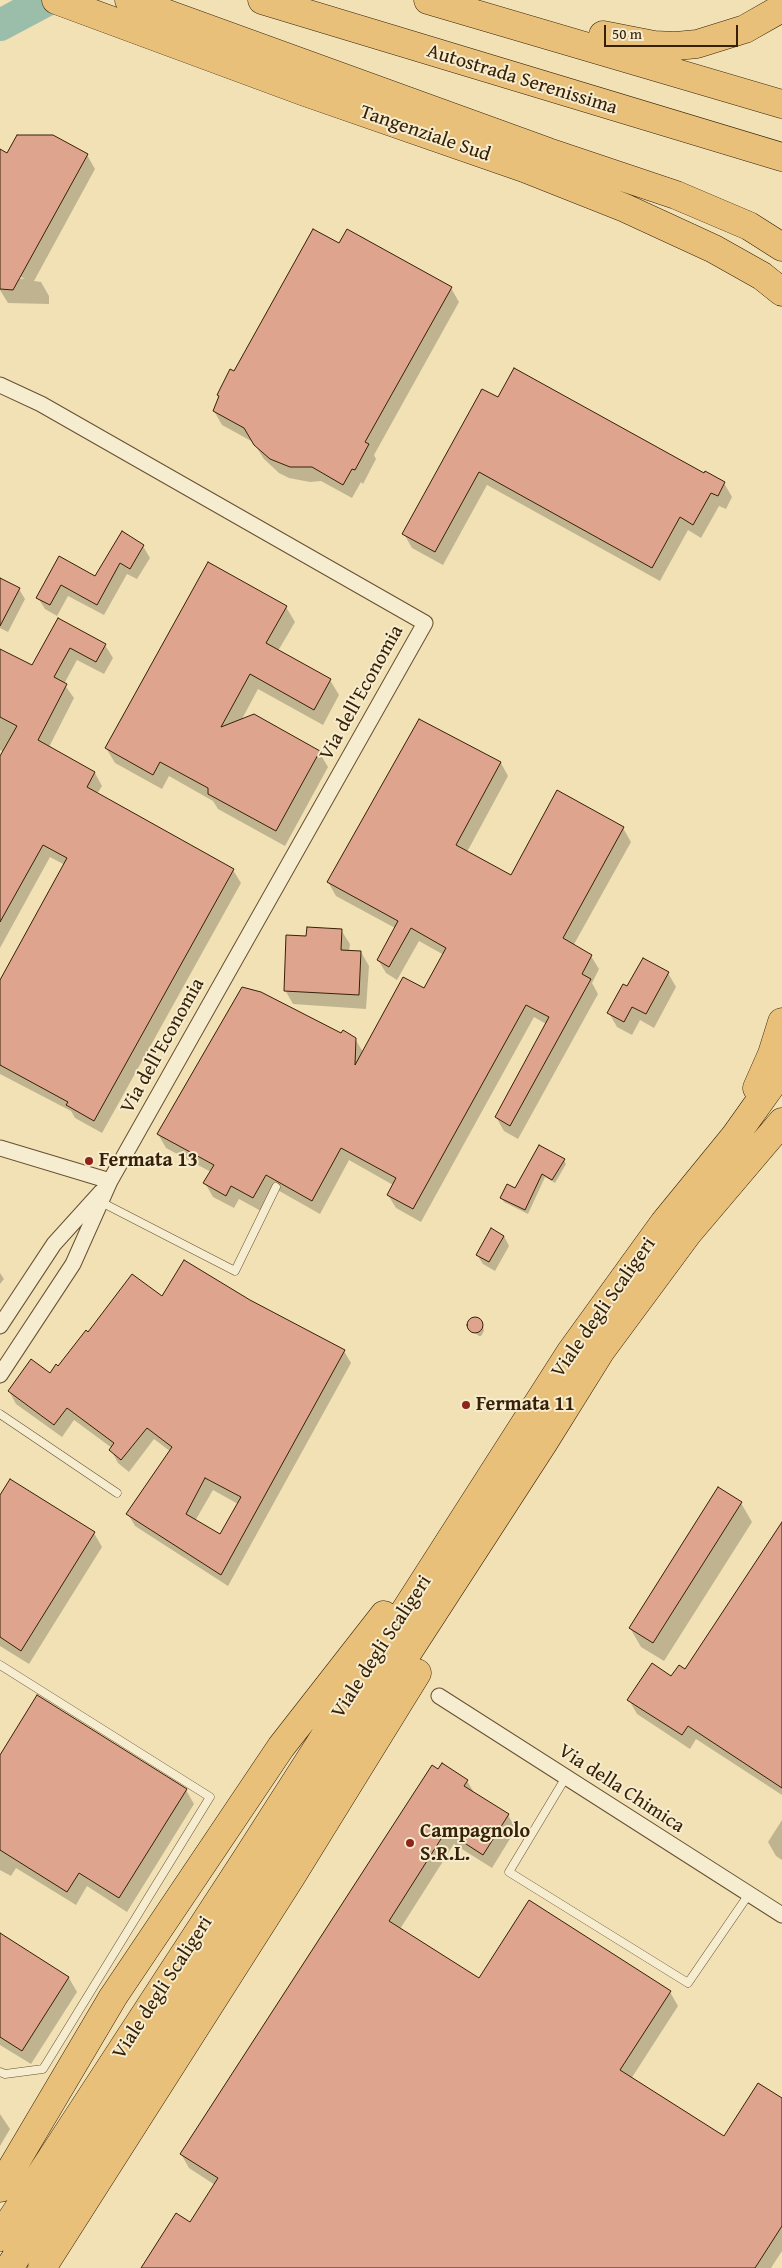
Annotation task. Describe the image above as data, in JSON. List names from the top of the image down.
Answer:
{
  "streets": {
    "highway": ["Autostrada Serenissima", "Tangenziale Sud", "Viale degli Scaligeri"],
    "street": ["Via dell'Economia", "Via della Chimica"]
  },
  "places": ["Fermata 13", "Fermata 11", "Campagnolo S.R.L."],
  "scale_bar": "50 m"
}
